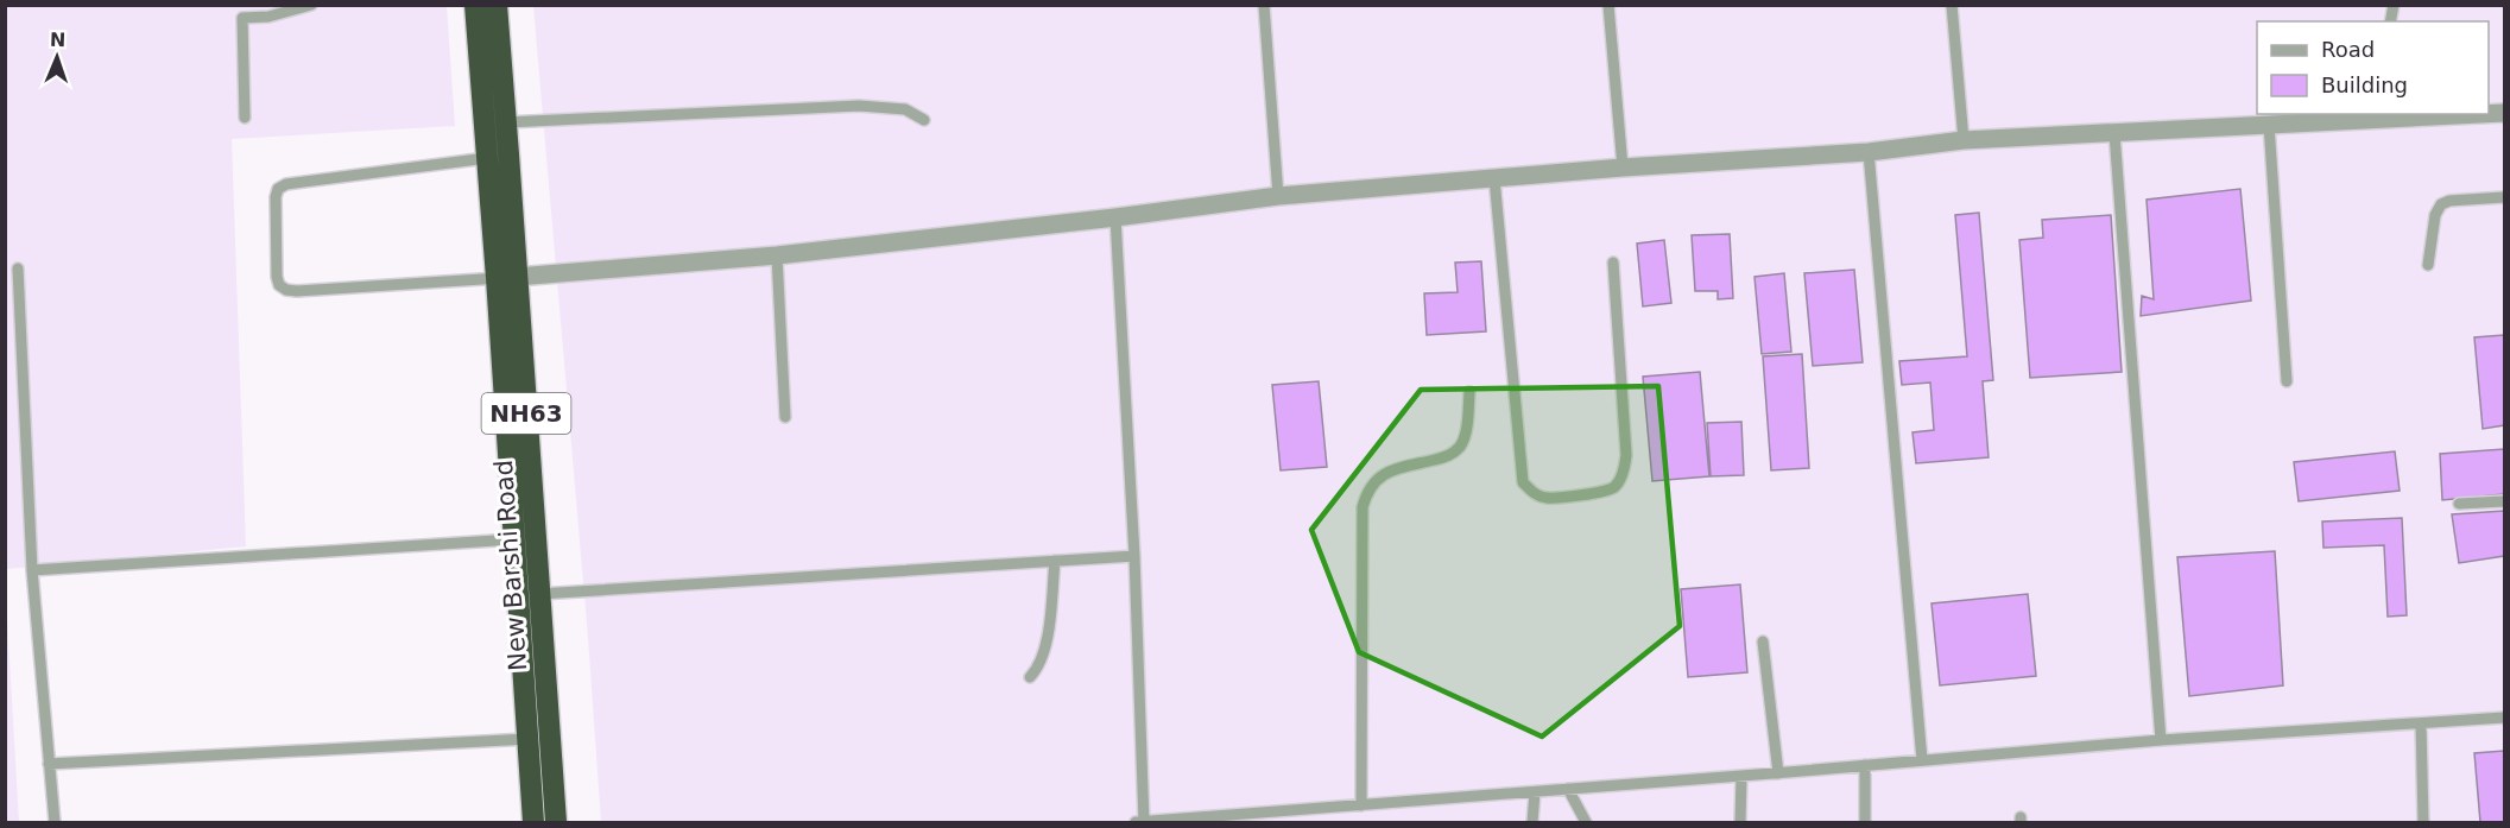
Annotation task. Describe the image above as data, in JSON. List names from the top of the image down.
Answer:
{
  "streets": {
    "highway": ["NH63", "New Barshi Road"]
  },
  "legend": ["Road", "Building"],
  "north": "top"
}
